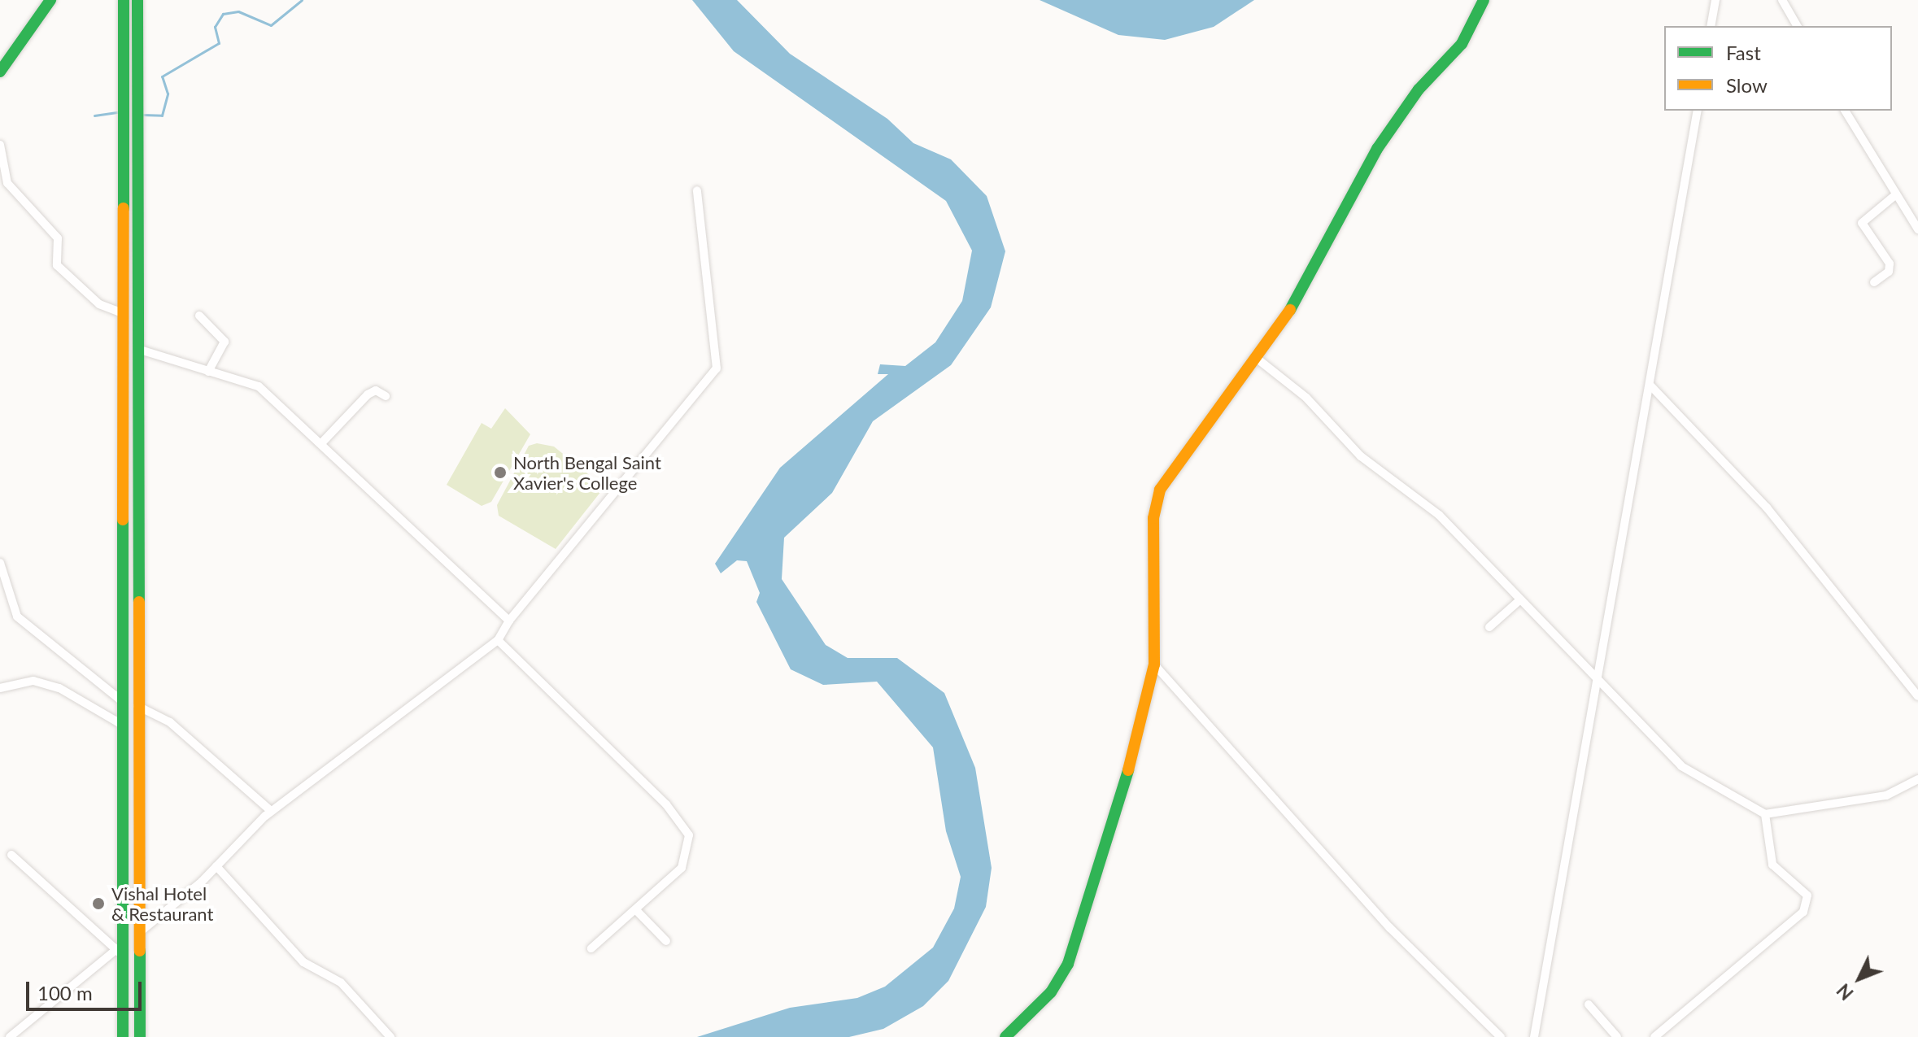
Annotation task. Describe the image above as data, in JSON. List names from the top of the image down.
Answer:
{
  "places": ["North Bengal Saint Xavier's College", "Vishal Hotel & Restaurant"],
  "legend": ["Fast", "Slow"],
  "scale_bar": "100 m",
  "north": "bottom left"
}
